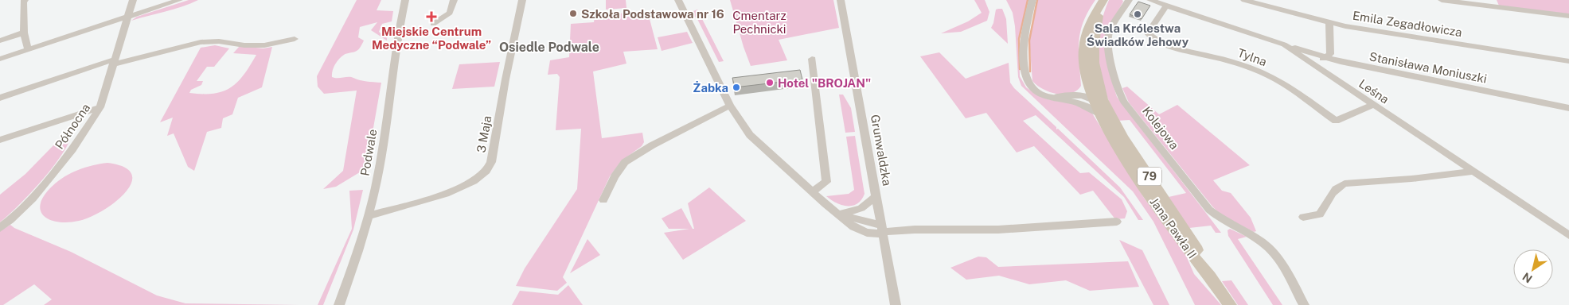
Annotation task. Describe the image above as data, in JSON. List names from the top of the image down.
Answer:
{
  "streets": {
    "main road": ["79", "Jana Pawła II"],
    "street": [
      "Emila Zegadłowicza",
      "Tylna",
      "Stanisława Moniuszki",
      "Leśna",
      "Północna",
      "Kolejowa",
      "3 Maja",
      "Grunwaldzka",
      "Podwale"
    ]
  },
  "crossings": [
    ["Tylna", "Leśna"],
    ["Stanisława Moniuszki", "Leśna"],
    ["3 Maja", "Podwale"]
  ],
  "districts": ["Osiedle Podwale"],
  "parks": ["Cmentarz Pechnicki"],
  "places": {
    "other": [
      "Szkoła Podstawowa nr 16",
      "Sala Królestwa Świadków Jehowy",
      "Hotel \"BROJAN\"",
      "Żabka"
    ],
    "health": ["Miejskie Centrum Medyczne “Podwale”"]
  },
  "north": "bottom left"
}
